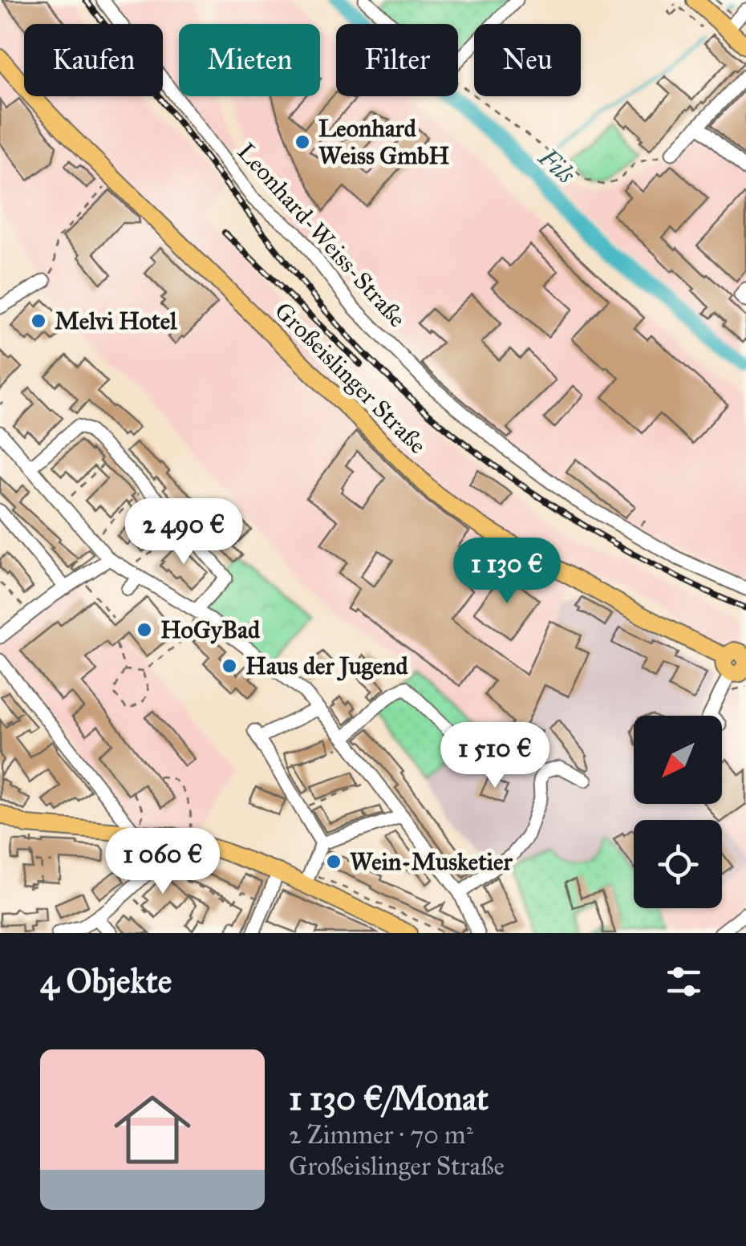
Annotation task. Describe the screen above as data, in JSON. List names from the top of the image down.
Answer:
{
  "streets": {
    "main road": ["Großeislinger Straße"],
    "street": ["Leonhard-Weiss-Straße"]
  },
  "water": ["Fils"],
  "places": [
    "Leonhard Weiss GmbH",
    "Melvi Hotel",
    "HoGyBad",
    "Haus der Jugend",
    "Wein-Musketier"
  ],
  "north": "bottom left",
  "page": {
    "chip": [
      "Kaufen",
      "Mieten",
      "Filter",
      "Neu"
    ],
    "price": [
      "2 490 €",
      "1 130 €",
      "1 510 €",
      "1 060 €"
    ],
    "heading": "4 Objekte",
    "list": [
      {
        "name": "1 130 €/Monat",
        "note": "2 Zimmer · 70 m² · Großeislinger Straße"
      }
    ]
  }
}
